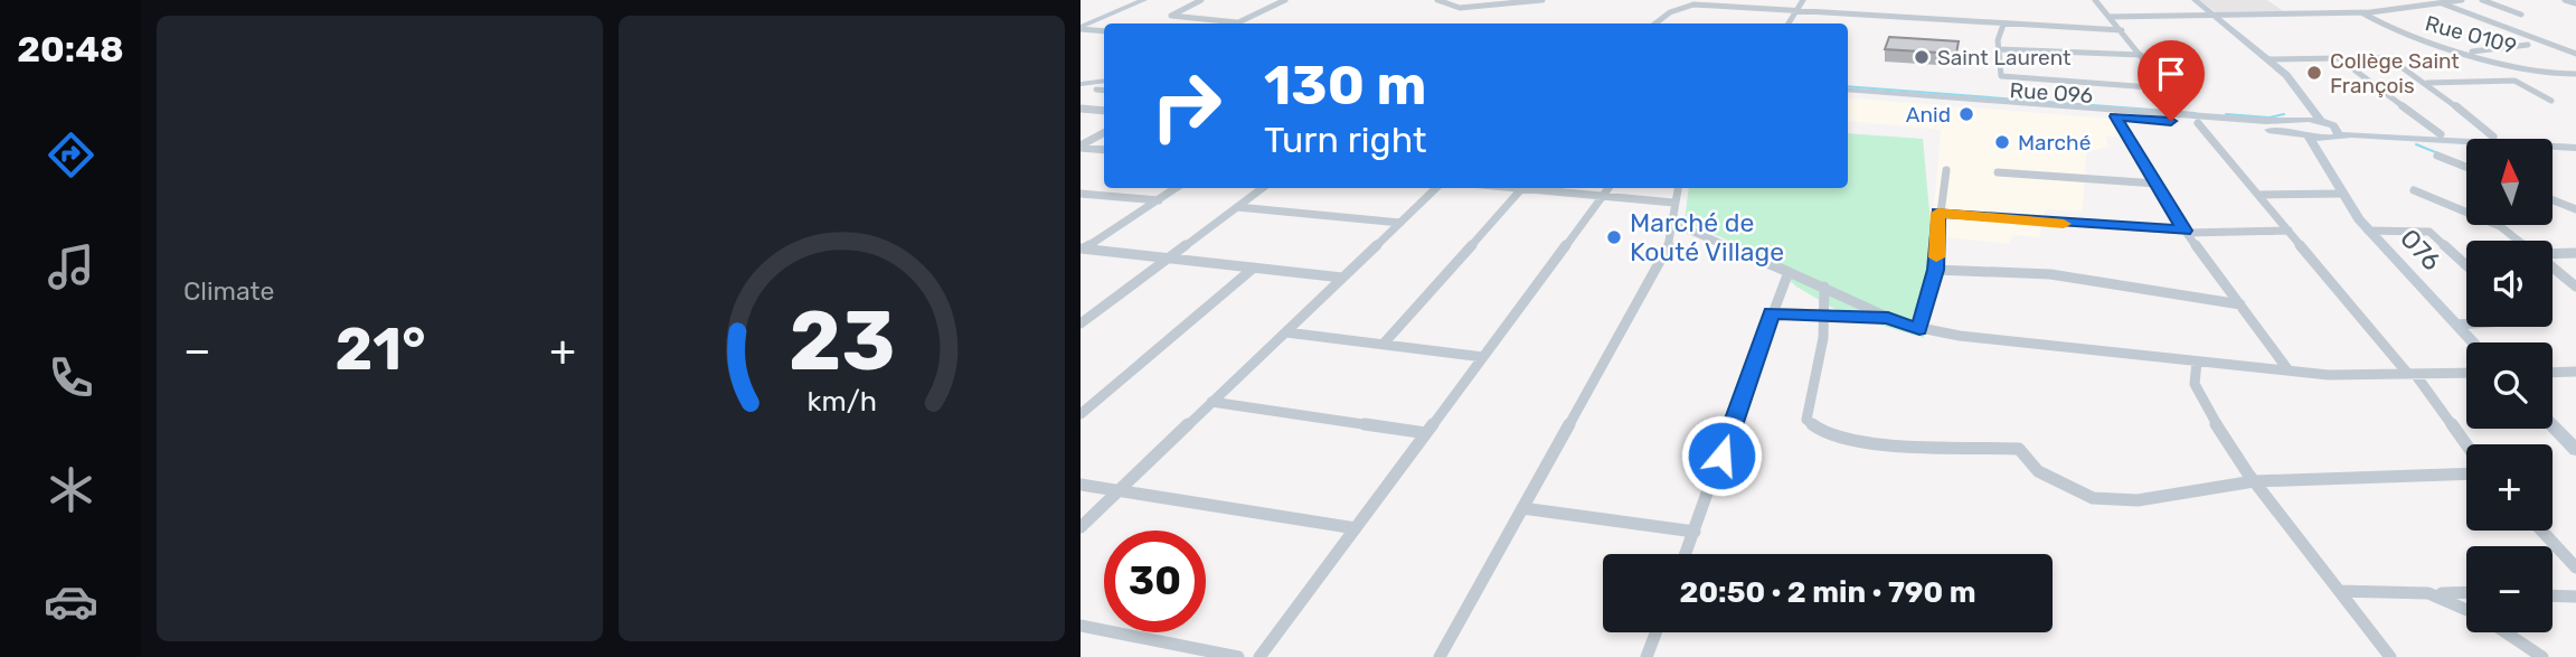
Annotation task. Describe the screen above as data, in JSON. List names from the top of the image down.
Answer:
{
  "streets": {
    "main road": ["Rue O96", "O76"],
    "street": ["Rue O109"]
  },
  "crossings": [
    ["Rue O96", "O76"]
  ],
  "places": [
    "Saint Laurent",
    "Collège Saint François",
    "Anid",
    "Marché",
    "Marché de Kouté Village"
  ],
  "north": "top",
  "page": {
    "tabs": "20:48",
    "tile": "Climate",
    "turn": ["130 m", "Turn right"],
    "map_buttons": ["+", "−"],
    "heat": ["−", "21°", "+"],
    "limit": "30",
    "trip": "20:50 · 2 min · 790 m",
    "gauge": ["23", "km/h"]
  }
}
